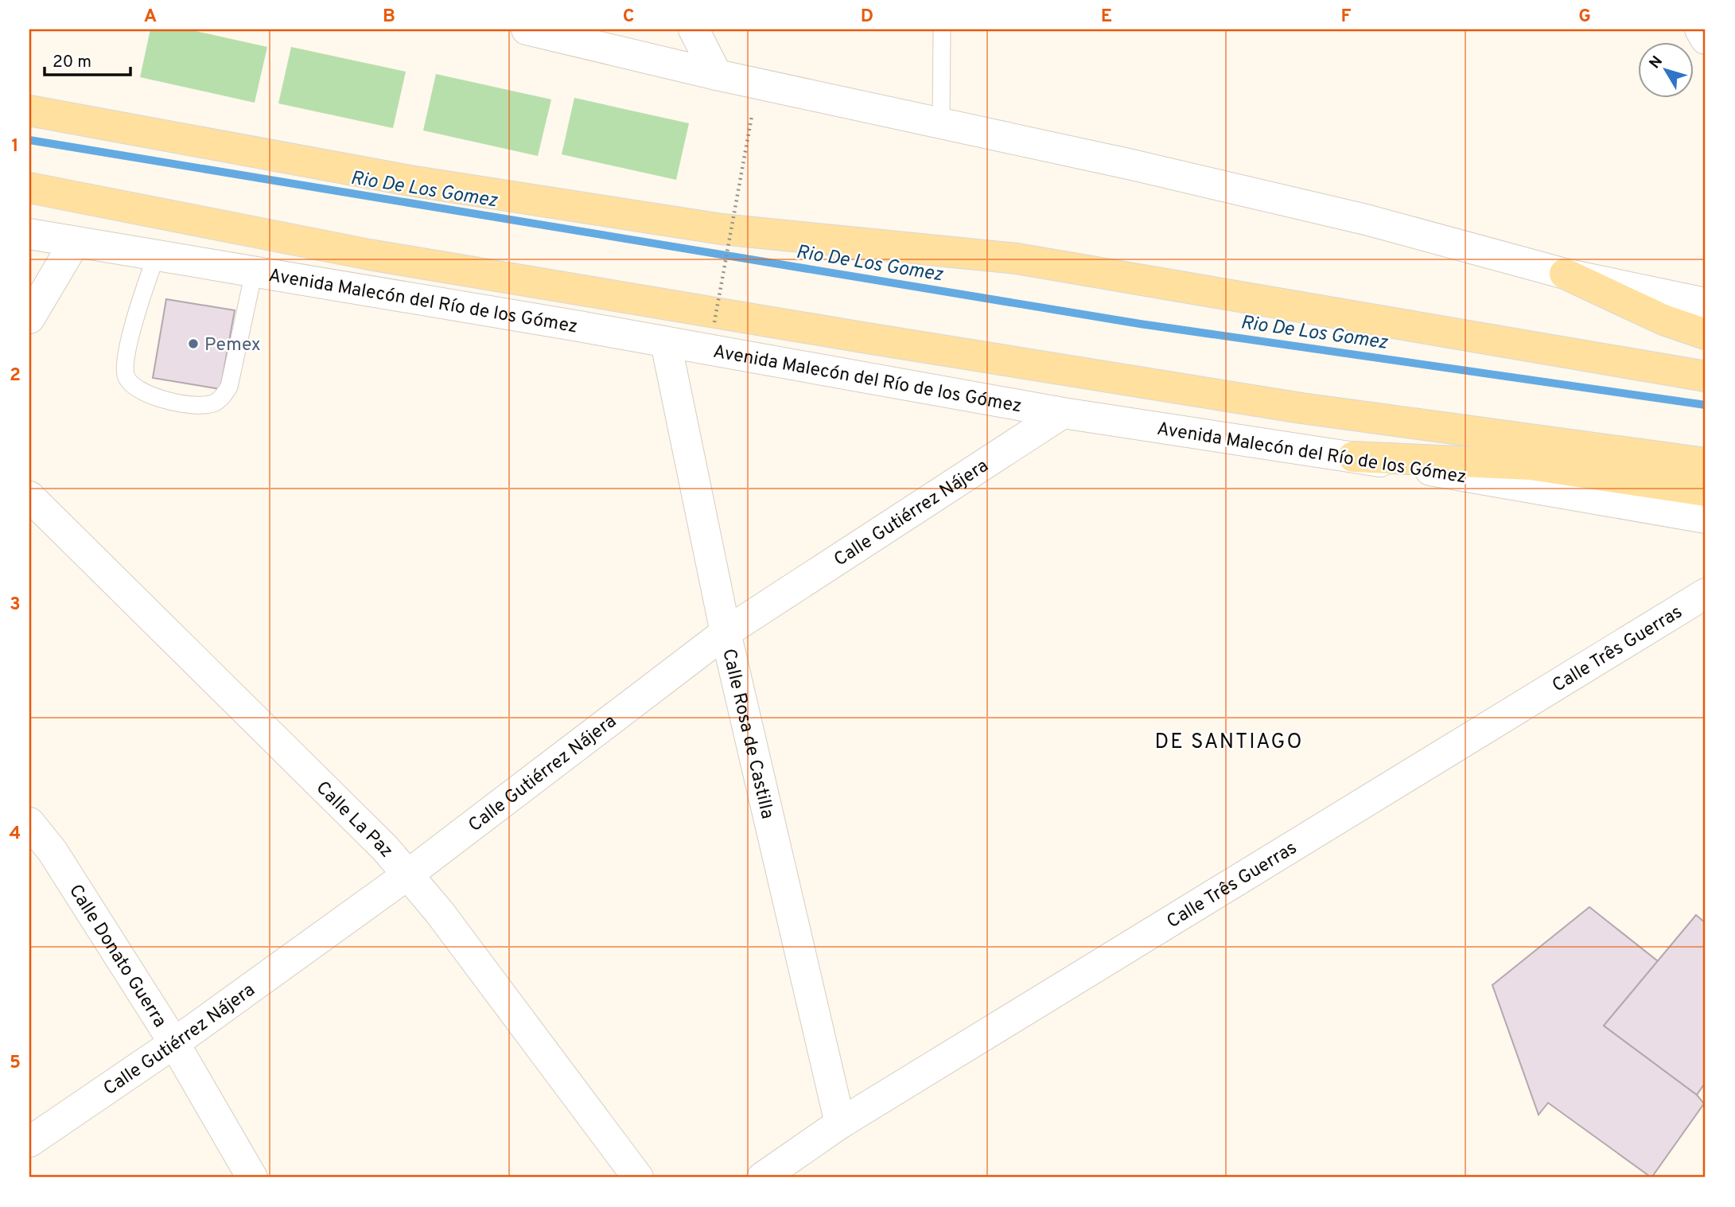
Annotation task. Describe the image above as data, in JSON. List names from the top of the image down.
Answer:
{
  "streets": {
    "main road": ["Avenida Malecón del Río de los Gómez"],
    "street": [
      "Calle Gutiérrez Nájera",
      "Calle Três Guerras",
      "Calle Rosa de Castilla",
      "Calle La Paz",
      "Calle Donato Guerra"
    ]
  },
  "crossings": [
    ["Avenida Malecón del Río de los Gómez", "Calle Gutiérrez Nájera"],
    ["Avenida Malecón del Río de los Gómez", "Calle Rosa de Castilla"],
    ["Calle Gutiérrez Nájera", "Calle Rosa de Castilla"],
    ["Calle Gutiérrez Nájera", "Calle La Paz"],
    ["Calle Gutiérrez Nájera", "Calle Donato Guerra"],
    ["Calle Três Guerras", "Calle Rosa de Castilla"]
  ],
  "districts": ["DE SANTIAGO"],
  "water": ["Rio De Los Gomez"],
  "places": ["Pemex"],
  "scale_bar": "20 m",
  "north": "top left",
  "grid": {
    "columns": [
      "A",
      "B",
      "C",
      "D",
      "E",
      "F",
      "G"
    ],
    "rows": [
      "1",
      "2",
      "3",
      "4",
      "5"
    ]
  }
}
